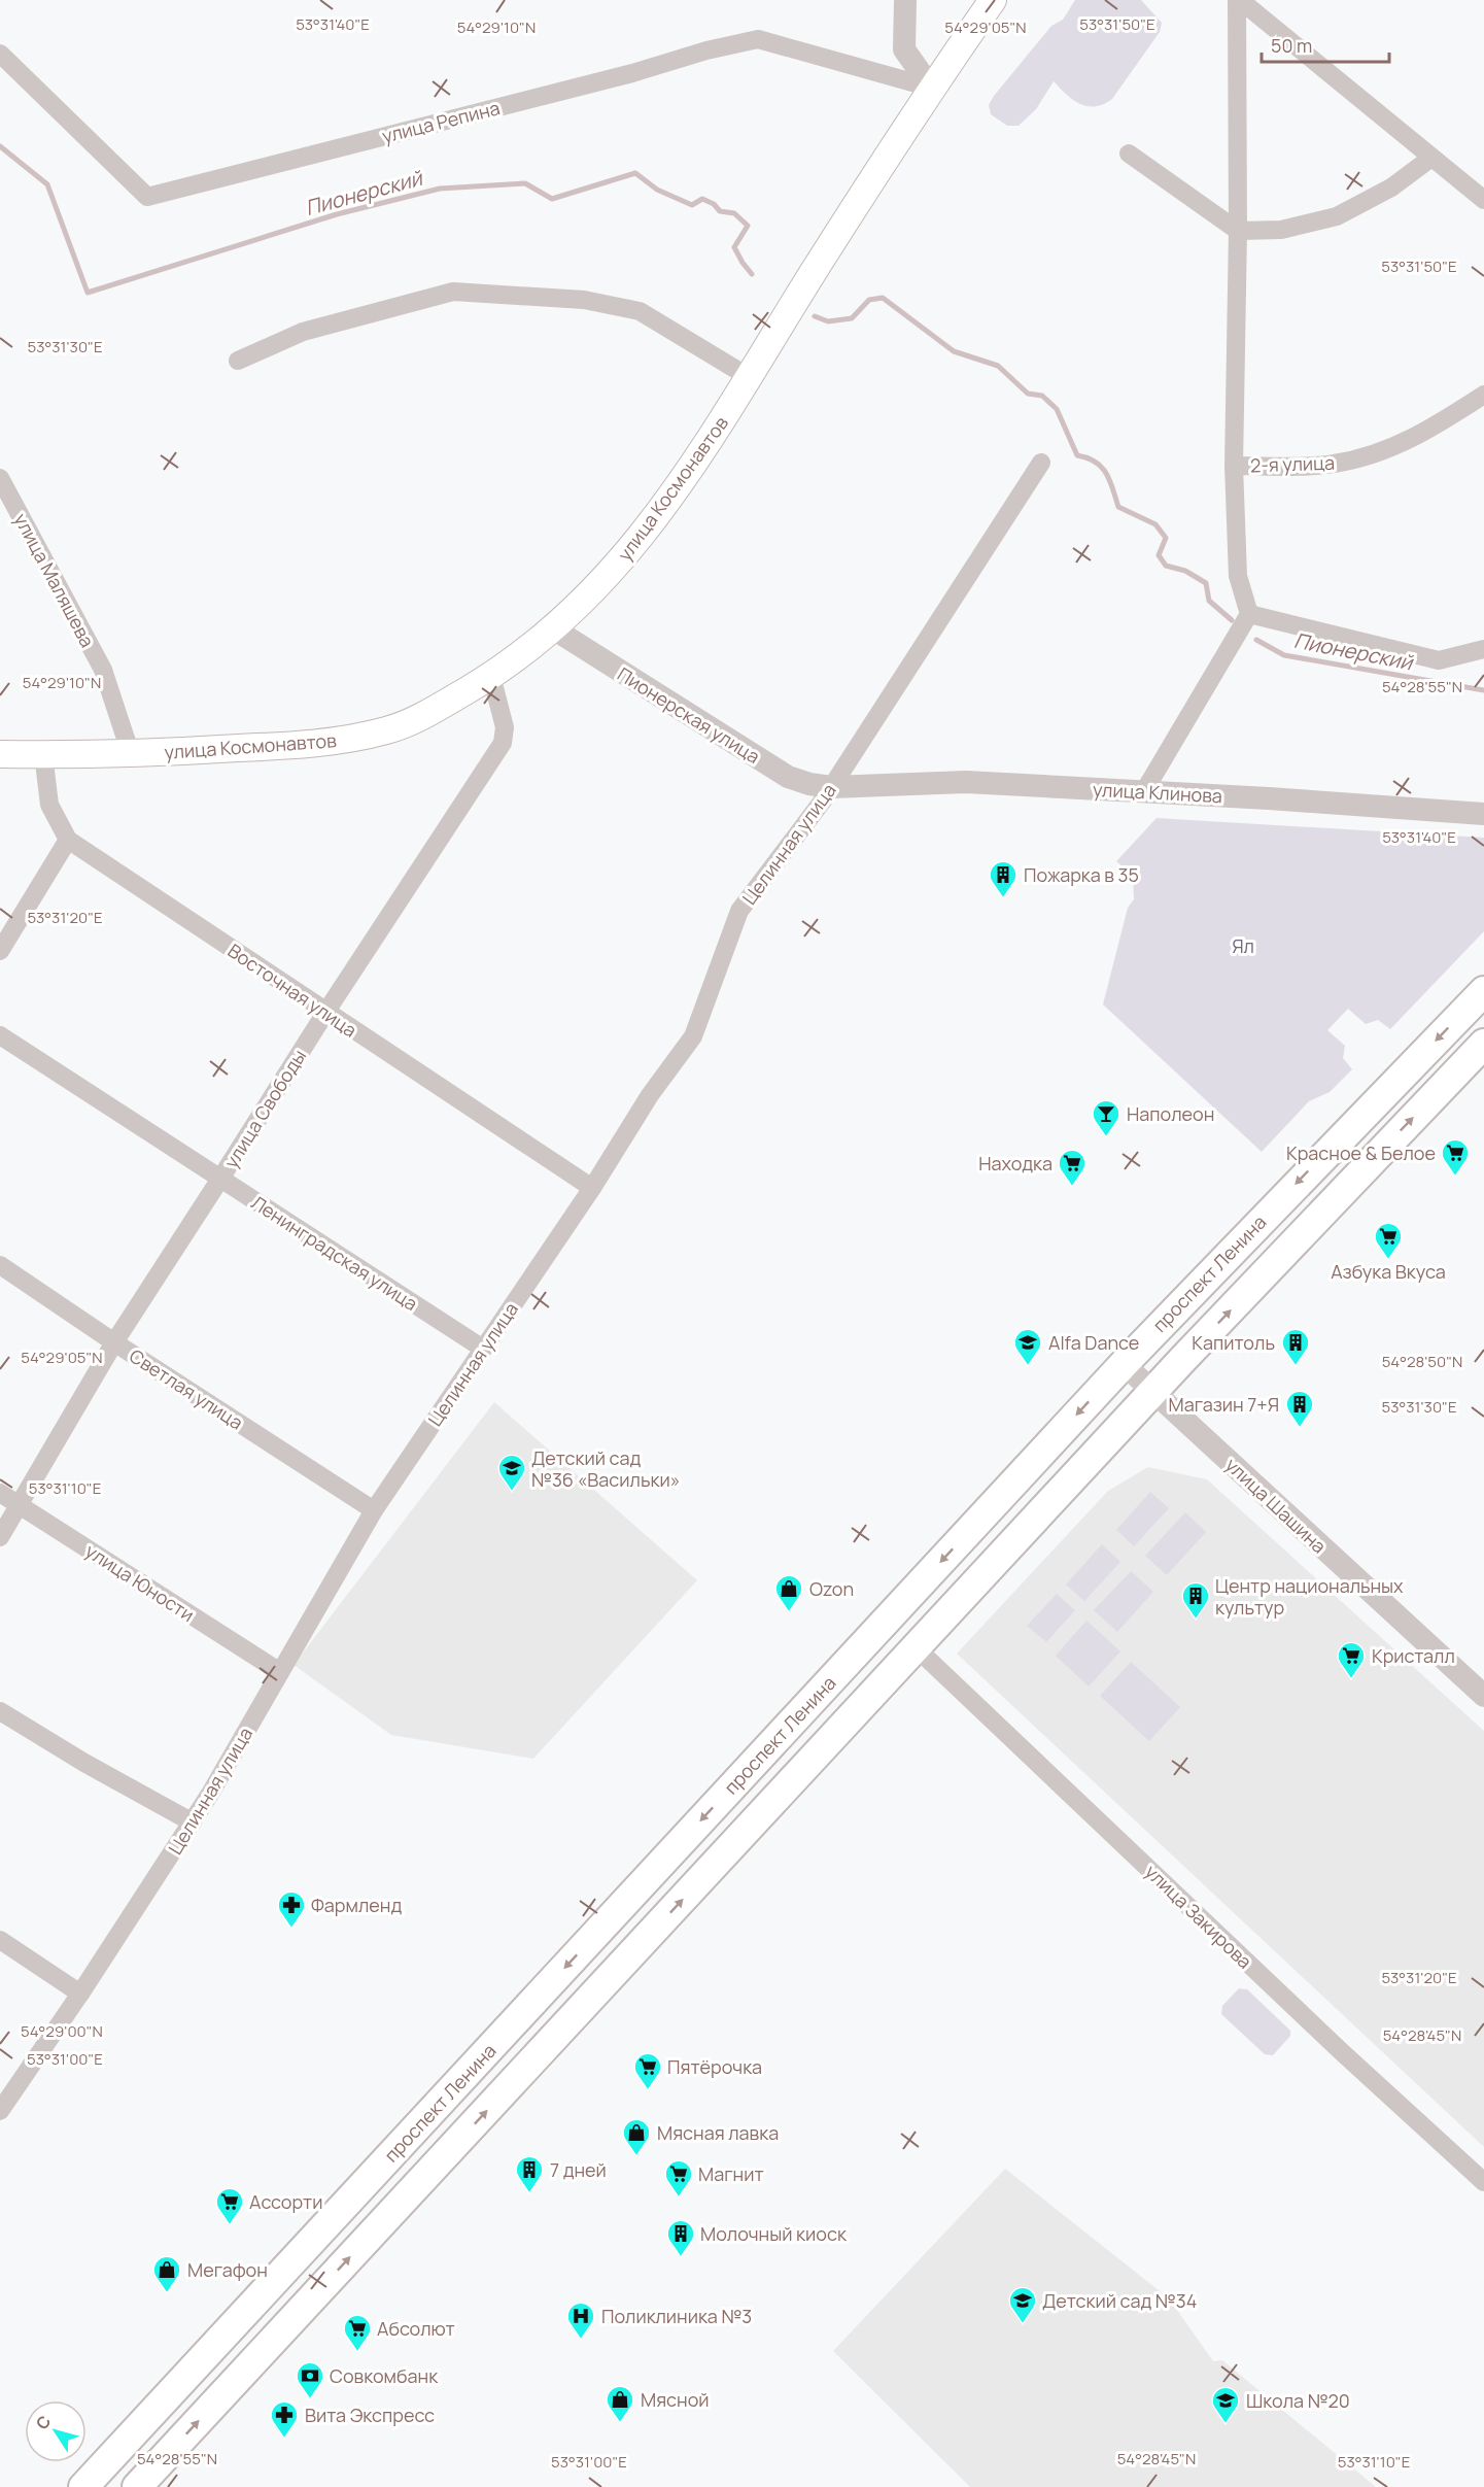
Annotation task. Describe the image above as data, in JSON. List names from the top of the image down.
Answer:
{
  "streets": {
    "main road": ["улица Космонавтов", "проспект Ленина"],
    "street": [
      "улица Репина",
      "2-я улица",
      "улица Маляшева",
      "Пионерская улица",
      "улица Клинова",
      "Целинная улица",
      "Восточная улица",
      "улица Свободы",
      "Ленинградская улица",
      "Светлая улица",
      "улица Шашина",
      "улица Юности",
      "улица Закирова"
    ]
  },
  "crossings": [
    ["улица Репина", "улица Космонавтов"],
    ["улица Космонавтов", "улица Маляшева"],
    ["улица Космонавтов", "Пионерская улица"],
    ["улица Космонавтов", "Восточная улица"],
    ["улица Космонавтов", "улица Свободы"],
    ["Пионерская улица", "улица Клинова"],
    ["Пионерская улица", "Целинная улица"],
    ["улица Клинова", "Целинная улица"],
    ["Целинная улица", "Восточная улица"],
    ["Целинная улица", "Ленинградская улица"],
    ["Целинная улица", "Светлая улица"],
    ["Целинная улица", "улица Юности"],
    ["Восточная улица", "улица Свободы"],
    ["улица Свободы", "Ленинградская улица"],
    ["улица Свободы", "Светлая улица"],
    ["улица Свободы", "улица Юности"],
    ["проспект Ленина", "улица Шашина"]
  ],
  "water": ["Пионерский"],
  "parks": ["Ял"],
  "places": {
    "building": [
      "Пожарка в 35",
      "Капитоль",
      "Магазин 7+Я",
      "Центр национальных культур",
      "7 дней",
      "Молочный киоск"
    ],
    "bar": ["Наполеон"],
    "supermarket": [
      "Красное & Белое",
      "Находка",
      "Азбука Вкуса",
      "Кристалл",
      "Пятёрочка",
      "Магнит",
      "Ассорти",
      "Абсолют"
    ],
    "school or university": [
      "Alfa Dance",
      "Детский сад №36 «Васильки»",
      "Детский сад №34",
      "Школа №20"
    ],
    "shop": [
      "Ozon",
      "Мясная лавка",
      "Мегафон",
      "Мясной"
    ],
    "pharmacy": ["Фармленд", "Вита Экспресс"],
    "hospital": ["Поликлиника №3"],
    "bank": ["Совкомбанк"]
  },
  "scale_bar": "50 m",
  "north": "top left",
  "coordinates": [
    "53°31'40\"E",
    "53°31'50\"E",
    "54°29'05\"N",
    "54°29'10\"N",
    "53°31'30\"E",
    "54°28'55\"N",
    "53°31'20\"E",
    "54°28'50\"N",
    "53°31'10\"E",
    "54°29'00\"N",
    "54°28'45\"N",
    "53°31'00\"E"
  ]
}
